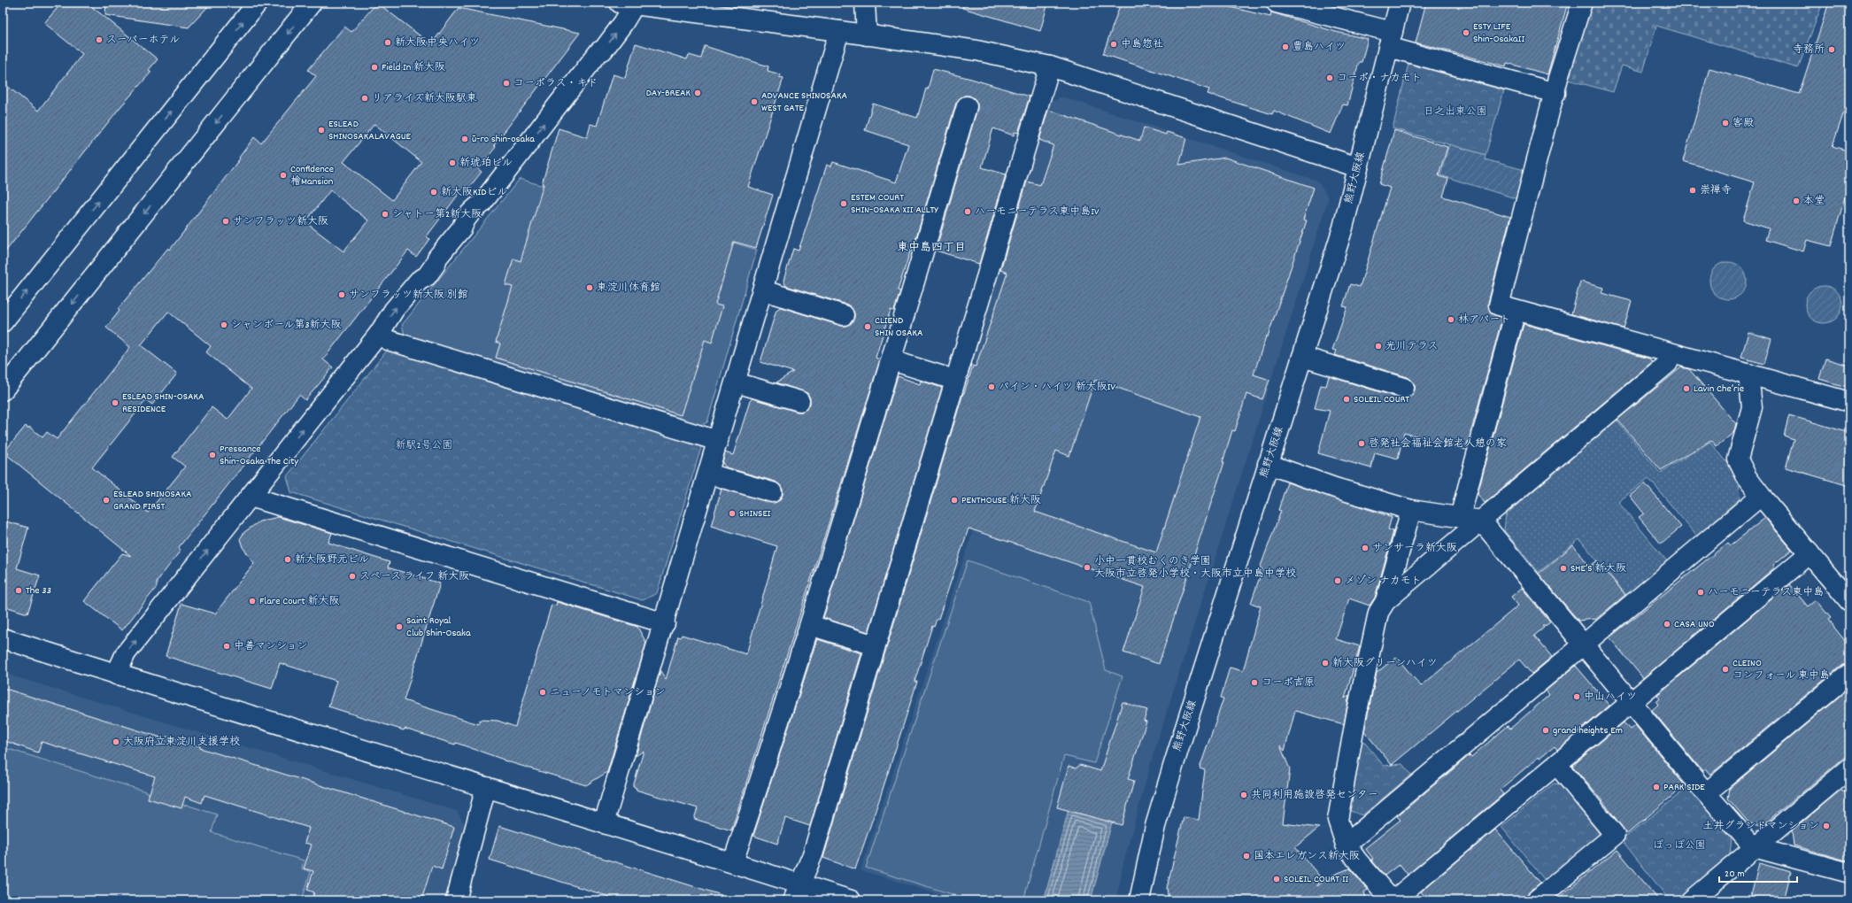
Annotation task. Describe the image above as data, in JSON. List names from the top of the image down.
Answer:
{
  "streets": {
    "street": ["熊野大阪線"]
  },
  "districts": ["東中島四丁目"],
  "parks": ["日之出東公園", "新駅2号公園", "ぽっぽ公園"],
  "places": [
    "ESTY LIFE Shin-OsakaII",
    "スーパーホテル",
    "新大阪中央ハイツ",
    "中島惣社",
    "豊島ハイツ",
    "寺務所",
    "Field In 新大阪",
    "コーポ・ナカモト",
    "コーポラス・キド",
    "DAY-BREAK",
    "リアライズ新大阪駅東",
    "ADVANCE SHINOSAKA WEST GATE",
    "客殿",
    "ESLEAD SHINOSAKALAVAGUE",
    "ū-ro shin-osaka",
    "新琥珀ビル",
    "Confidence 檜Mansion",
    "崇禅寺",
    "新大阪KIDビル",
    "本堂",
    "ESTEM COURT SHIN-OSAKA XII ALLTY",
    "ハーモニーテラス東中島IV",
    "シャトー第2新大阪",
    "サンフラッツ新大阪",
    "東淀川体育館",
    "サンフラッツ新大阪 別館",
    "林アパート",
    "シャンボール第3新大阪",
    "CLIEND SHIN OSAKA",
    "光川テラス",
    "パイン・ハイツ 新大阪IV",
    "Lavin Che’rie",
    "SOLEIL COURT",
    "ESLEAD SHIN-OSAKA RESIDENCE",
    "啓発社会福祉会館老人憩の家",
    "Pressance Shin-Osaka The City",
    "ESLEAD SHINOSAKA GRAND FIRST",
    "PENTHOUSE 新大阪",
    "SHINSEI",
    "サンサーラ新大阪",
    "新大阪野元ビル",
    "小中一貫校むくのき学園 大阪市立啓発小学校・大阪市立中島中学校",
    "SHE’S 新大阪",
    "スペース ライフ 新大阪",
    "メゾン ナカモト",
    "The 33",
    "ハーモニーテラス東中島",
    "Flare Court 新大阪",
    "CASA UNO",
    "Saint Royal Club Shin-Osaka",
    "中善マンション",
    "新大阪グリーンハイツ",
    "CLEINO コンフォール 東中島",
    "コーポ吉原",
    "ニューノモトマンション",
    "中山ハイツ",
    "grand heights Em",
    "大阪府立東淀川支援学校",
    "PARK SIDE",
    "共同利用施設啓発センター",
    "土井グランドマンション",
    "国本エレガンス新大阪",
    "SOLEIL COURT II"
  ],
  "scale_bar": "20 m"
}
